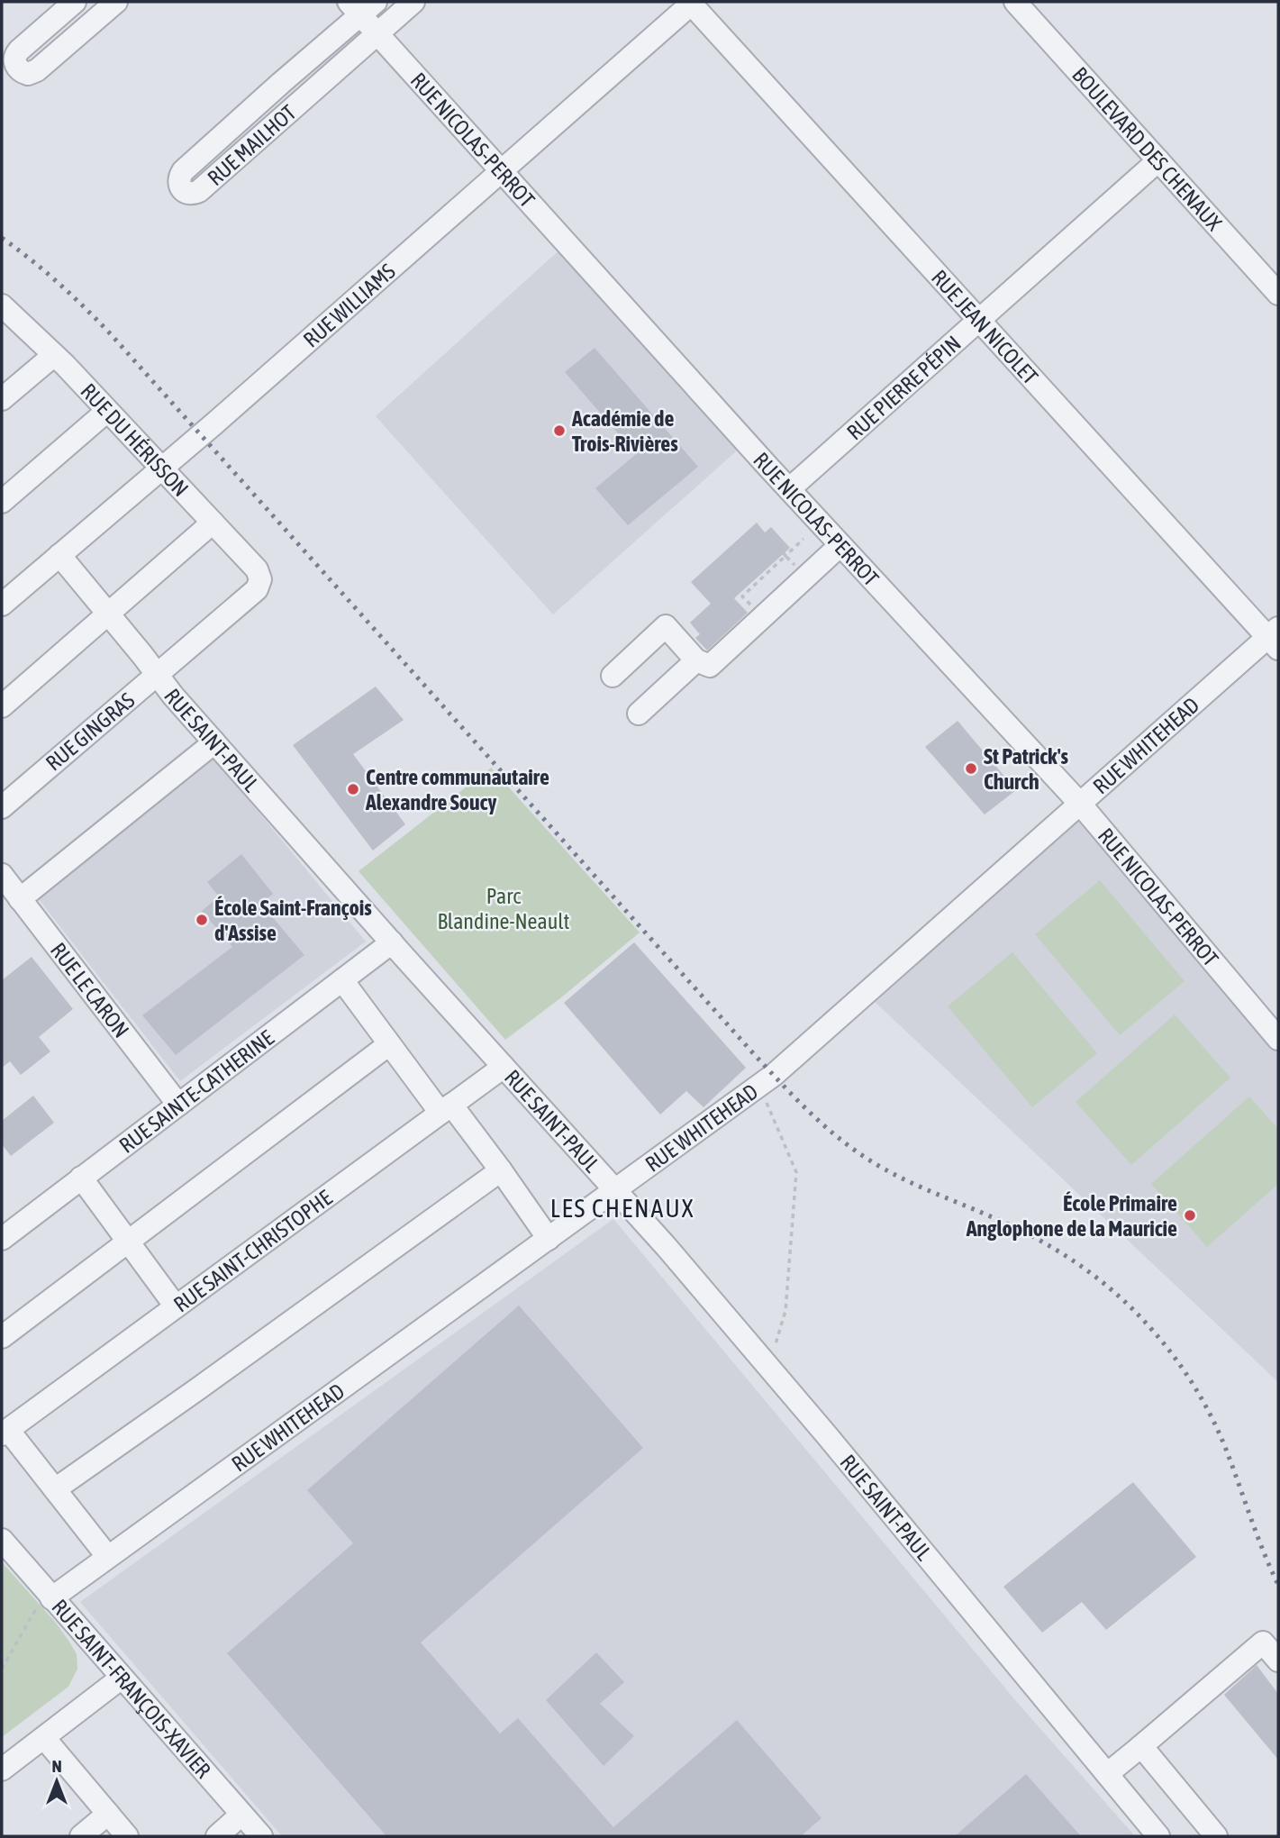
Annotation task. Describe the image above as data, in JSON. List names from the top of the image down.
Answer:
{
  "streets": {
    "street": [
      "RUE NICOLAS-PERROT",
      "RUE MAILHOT",
      "BOULEVARD DES CHENAUX",
      "RUE WILLIAMS",
      "RUE JEAN NICOLET",
      "RUE PIERRE PÉPIN",
      "RUE DU HÉRISSON",
      "RUE GINGRAS",
      "RUE SAINT-PAUL",
      "RUE WHITEHEAD",
      "RUE LE CARON",
      "RUE SAINTE-CATHERINE",
      "RUE SAINT-CHRISTOPHE",
      "RUE SAINT-FRANÇOIS-XAVIER"
    ]
  },
  "crossings": [
    ["RUE NICOLAS-PERROT", "RUE MAILHOT"],
    ["RUE NICOLAS-PERROT", "RUE WILLIAMS"],
    ["RUE NICOLAS-PERROT", "RUE PIERRE PÉPIN"],
    ["RUE NICOLAS-PERROT", "RUE WHITEHEAD"],
    ["BOULEVARD DES CHENAUX", "RUE PIERRE PÉPIN"],
    ["RUE WILLIAMS", "RUE JEAN NICOLET"],
    ["RUE WILLIAMS", "RUE DU HÉRISSON"],
    ["RUE WILLIAMS", "RUE SAINT-PAUL"],
    ["RUE JEAN NICOLET", "RUE PIERRE PÉPIN"],
    ["RUE JEAN NICOLET", "RUE WHITEHEAD"],
    ["RUE DU HÉRISSON", "RUE GINGRAS"],
    ["RUE GINGRAS", "RUE SAINT-PAUL"],
    ["RUE SAINT-PAUL", "RUE WHITEHEAD"],
    ["RUE SAINT-PAUL", "RUE SAINTE-CATHERINE"],
    ["RUE SAINT-PAUL", "RUE SAINT-CHRISTOPHE"],
    ["RUE WHITEHEAD", "RUE SAINT-FRANÇOIS-XAVIER"],
    ["RUE LE CARON", "RUE SAINTE-CATHERINE"]
  ],
  "districts": ["LES CHENAUX"],
  "parks": ["Parc Blandine-Neault"],
  "places": [
    "Académie de Trois-Rivières",
    "St Patrick's Church",
    "Centre communautaire Alexandre Soucy",
    "École Saint-François d'Assise",
    "École Primaire Anglophone de la Mauricie"
  ],
  "north": "top"
}
